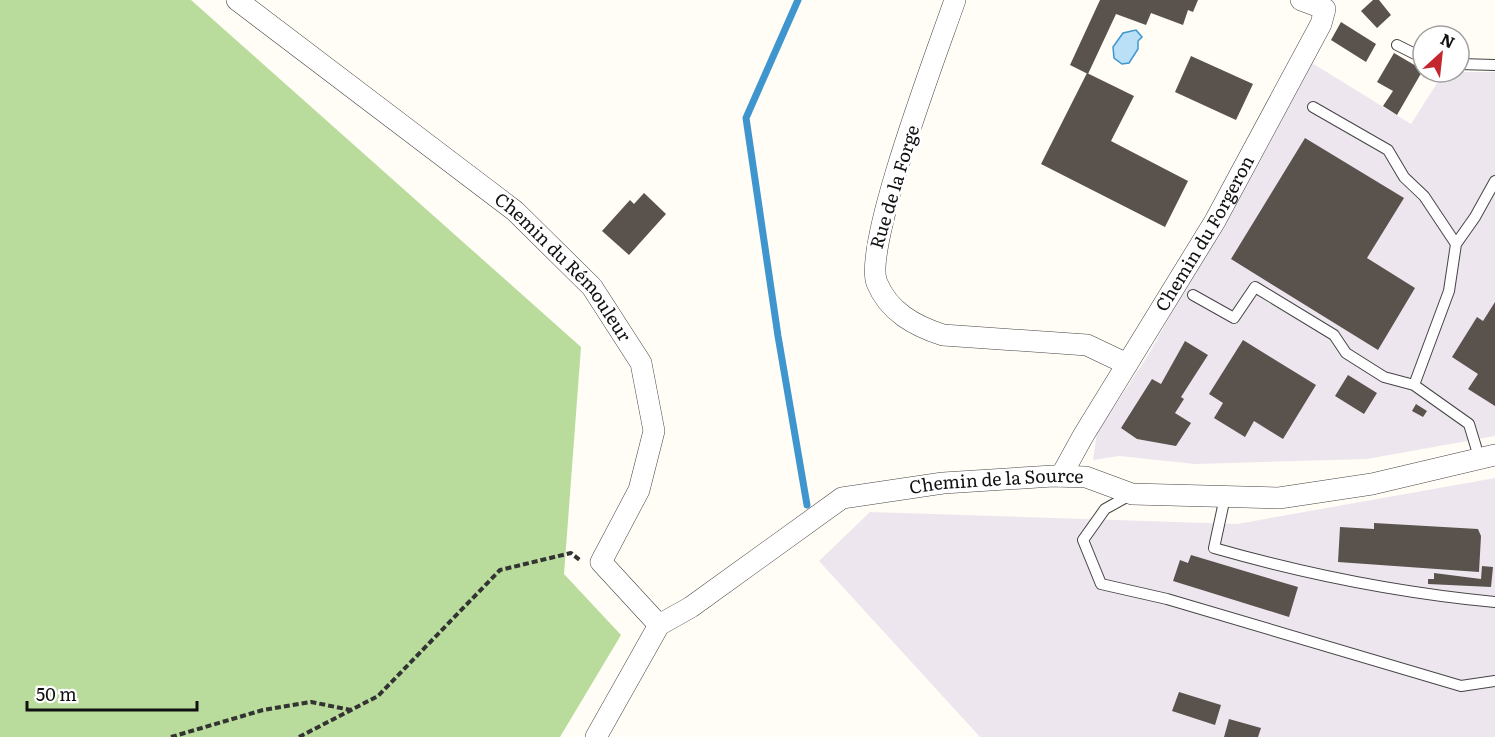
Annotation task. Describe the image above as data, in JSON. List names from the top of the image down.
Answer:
{
  "streets": {
    "street": [
      "Rue de la Forge",
      "Chemin du Forgeron",
      "Chemin du Rémouleur",
      "Chemin de la Source"
    ]
  },
  "crossings": [
    ["Rue de la Forge", "Chemin du Forgeron"],
    ["Chemin du Forgeron", "Chemin de la Source"],
    ["Chemin du Rémouleur", "Chemin de la Source"]
  ],
  "scale_bar": "50 m",
  "north": "top right"
}
